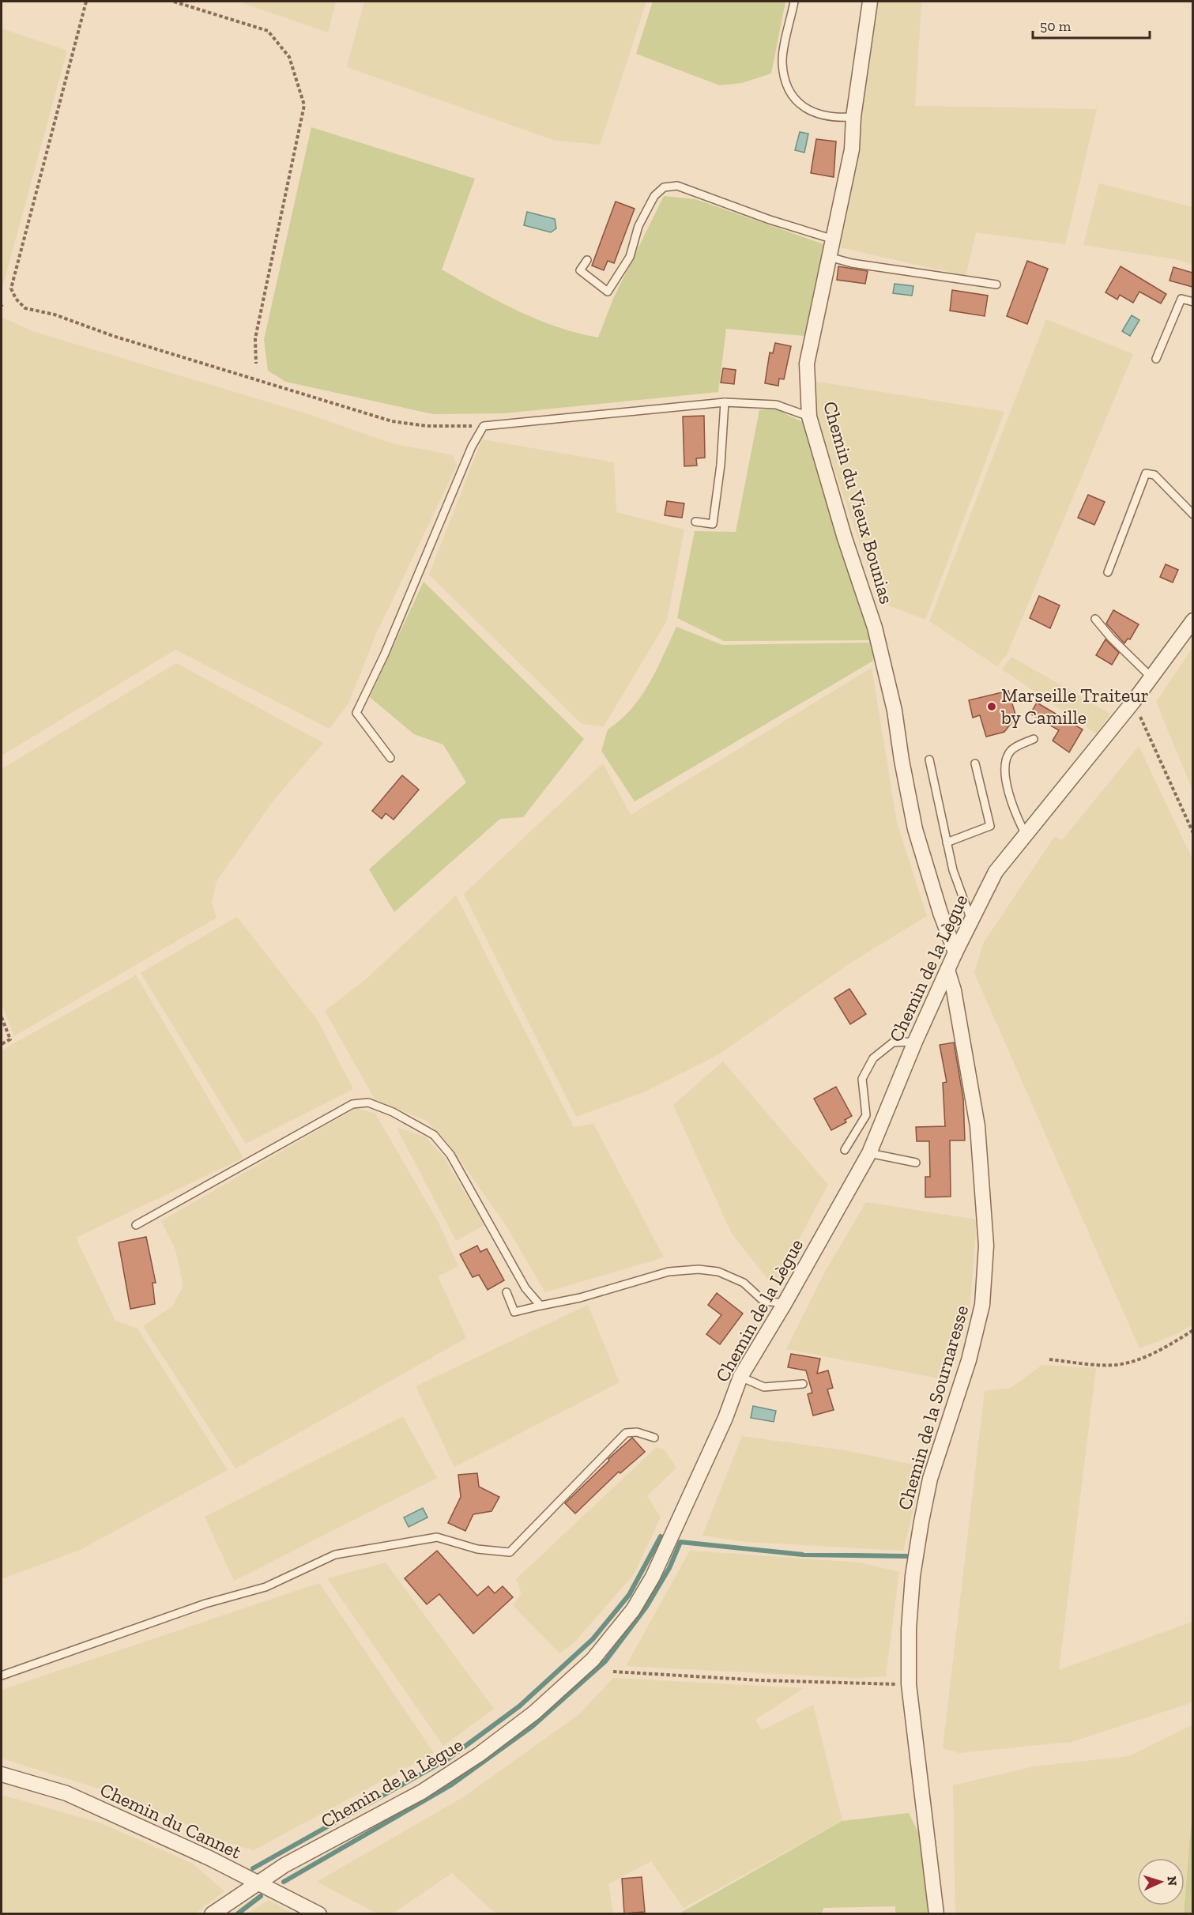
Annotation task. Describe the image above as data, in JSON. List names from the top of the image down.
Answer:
{
  "streets": {
    "street": [
      "Chemin du Vieux Bounias",
      "Chemin de la Lègue",
      "Chemin de la Sournaresse",
      "Chemin du Cannet"
    ]
  },
  "crossings": [
    ["Chemin du Vieux Bounias", "Chemin de la Lègue"],
    ["Chemin de la Lègue", "Chemin de la Sournaresse"],
    ["Chemin de la Lègue", "Chemin du Cannet"]
  ],
  "places": ["Marseille Traiteur by Camille"],
  "scale_bar": "50 m",
  "north": "right"
}
